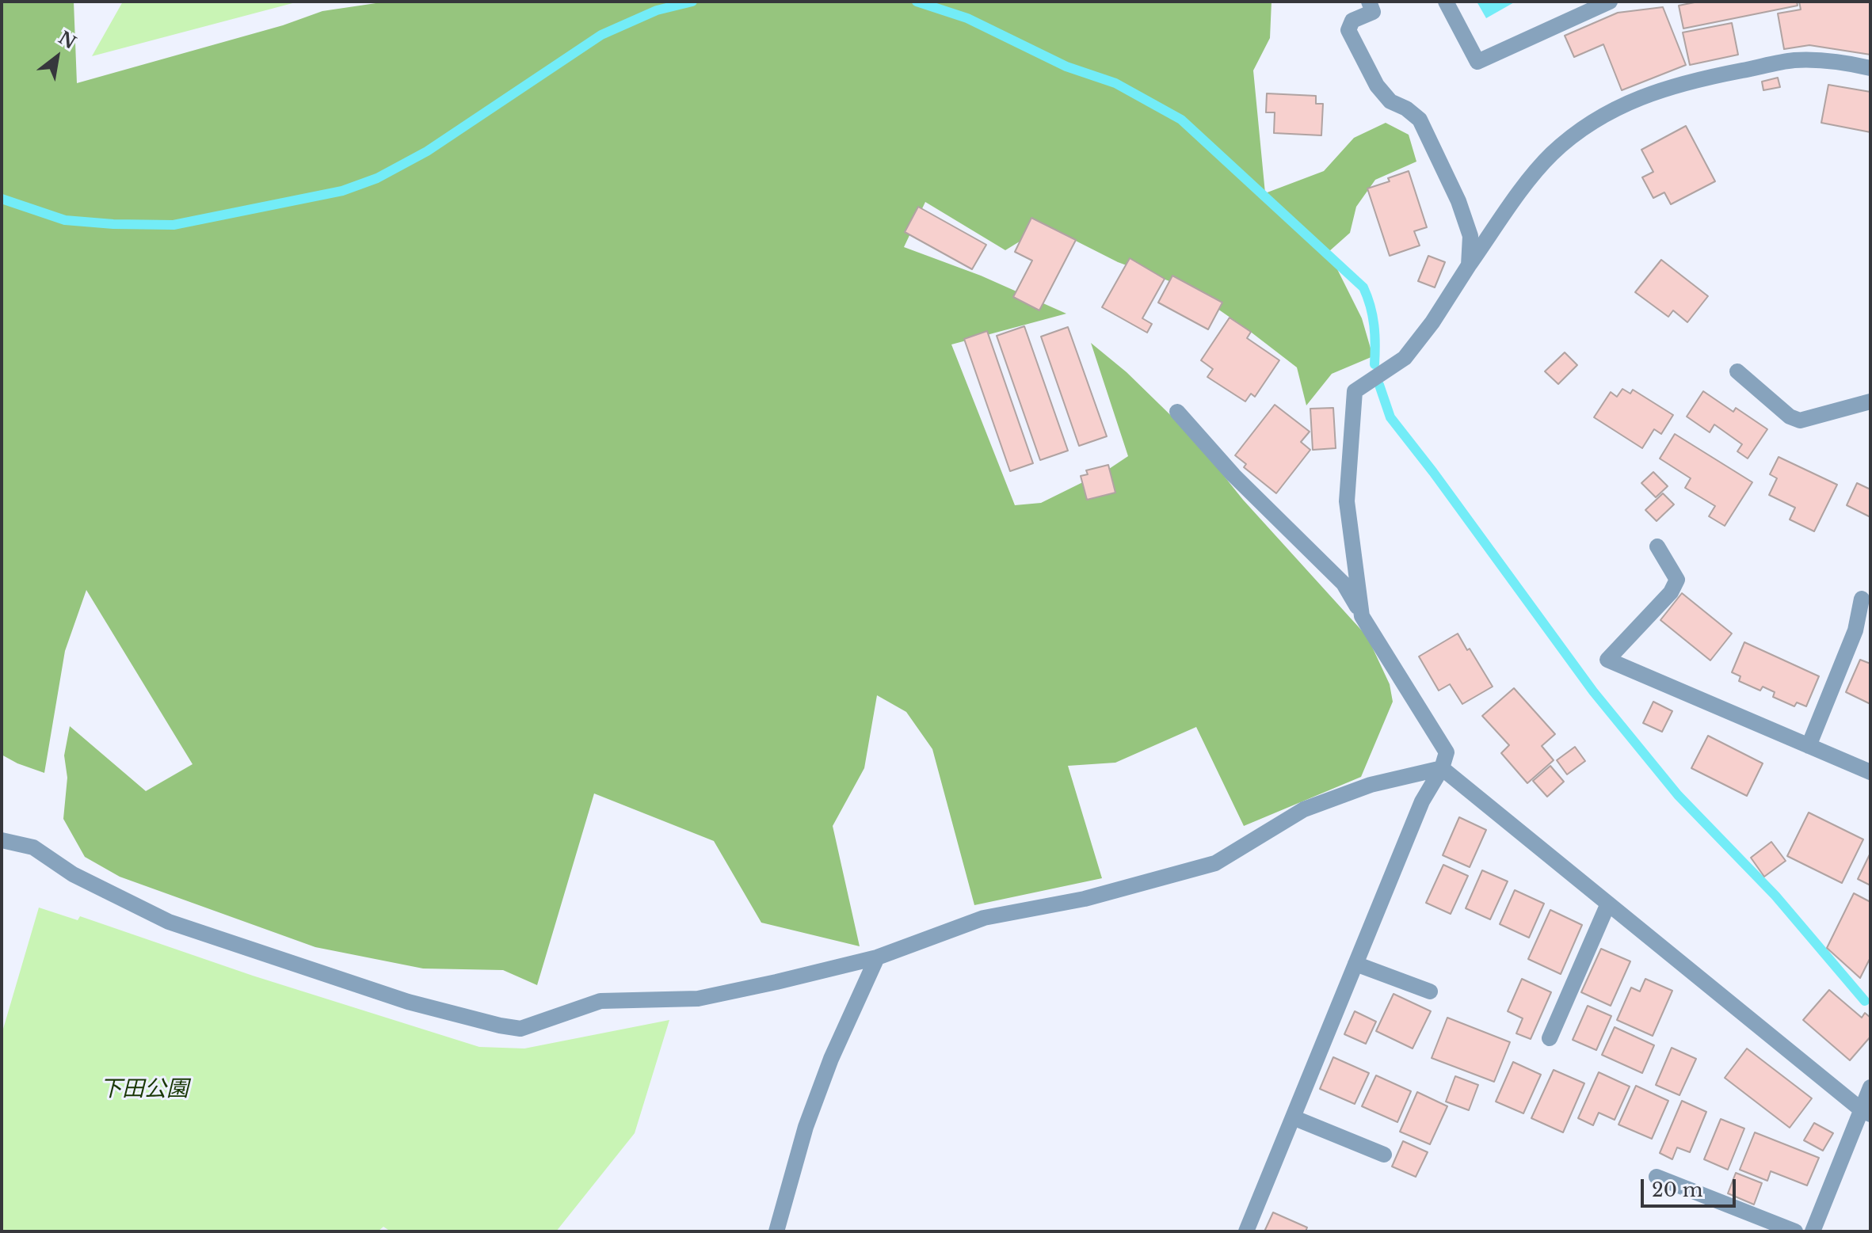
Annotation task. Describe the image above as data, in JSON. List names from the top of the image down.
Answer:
{
  "parks": ["下田公園"],
  "scale_bar": "20 m",
  "north": "top right"
}
